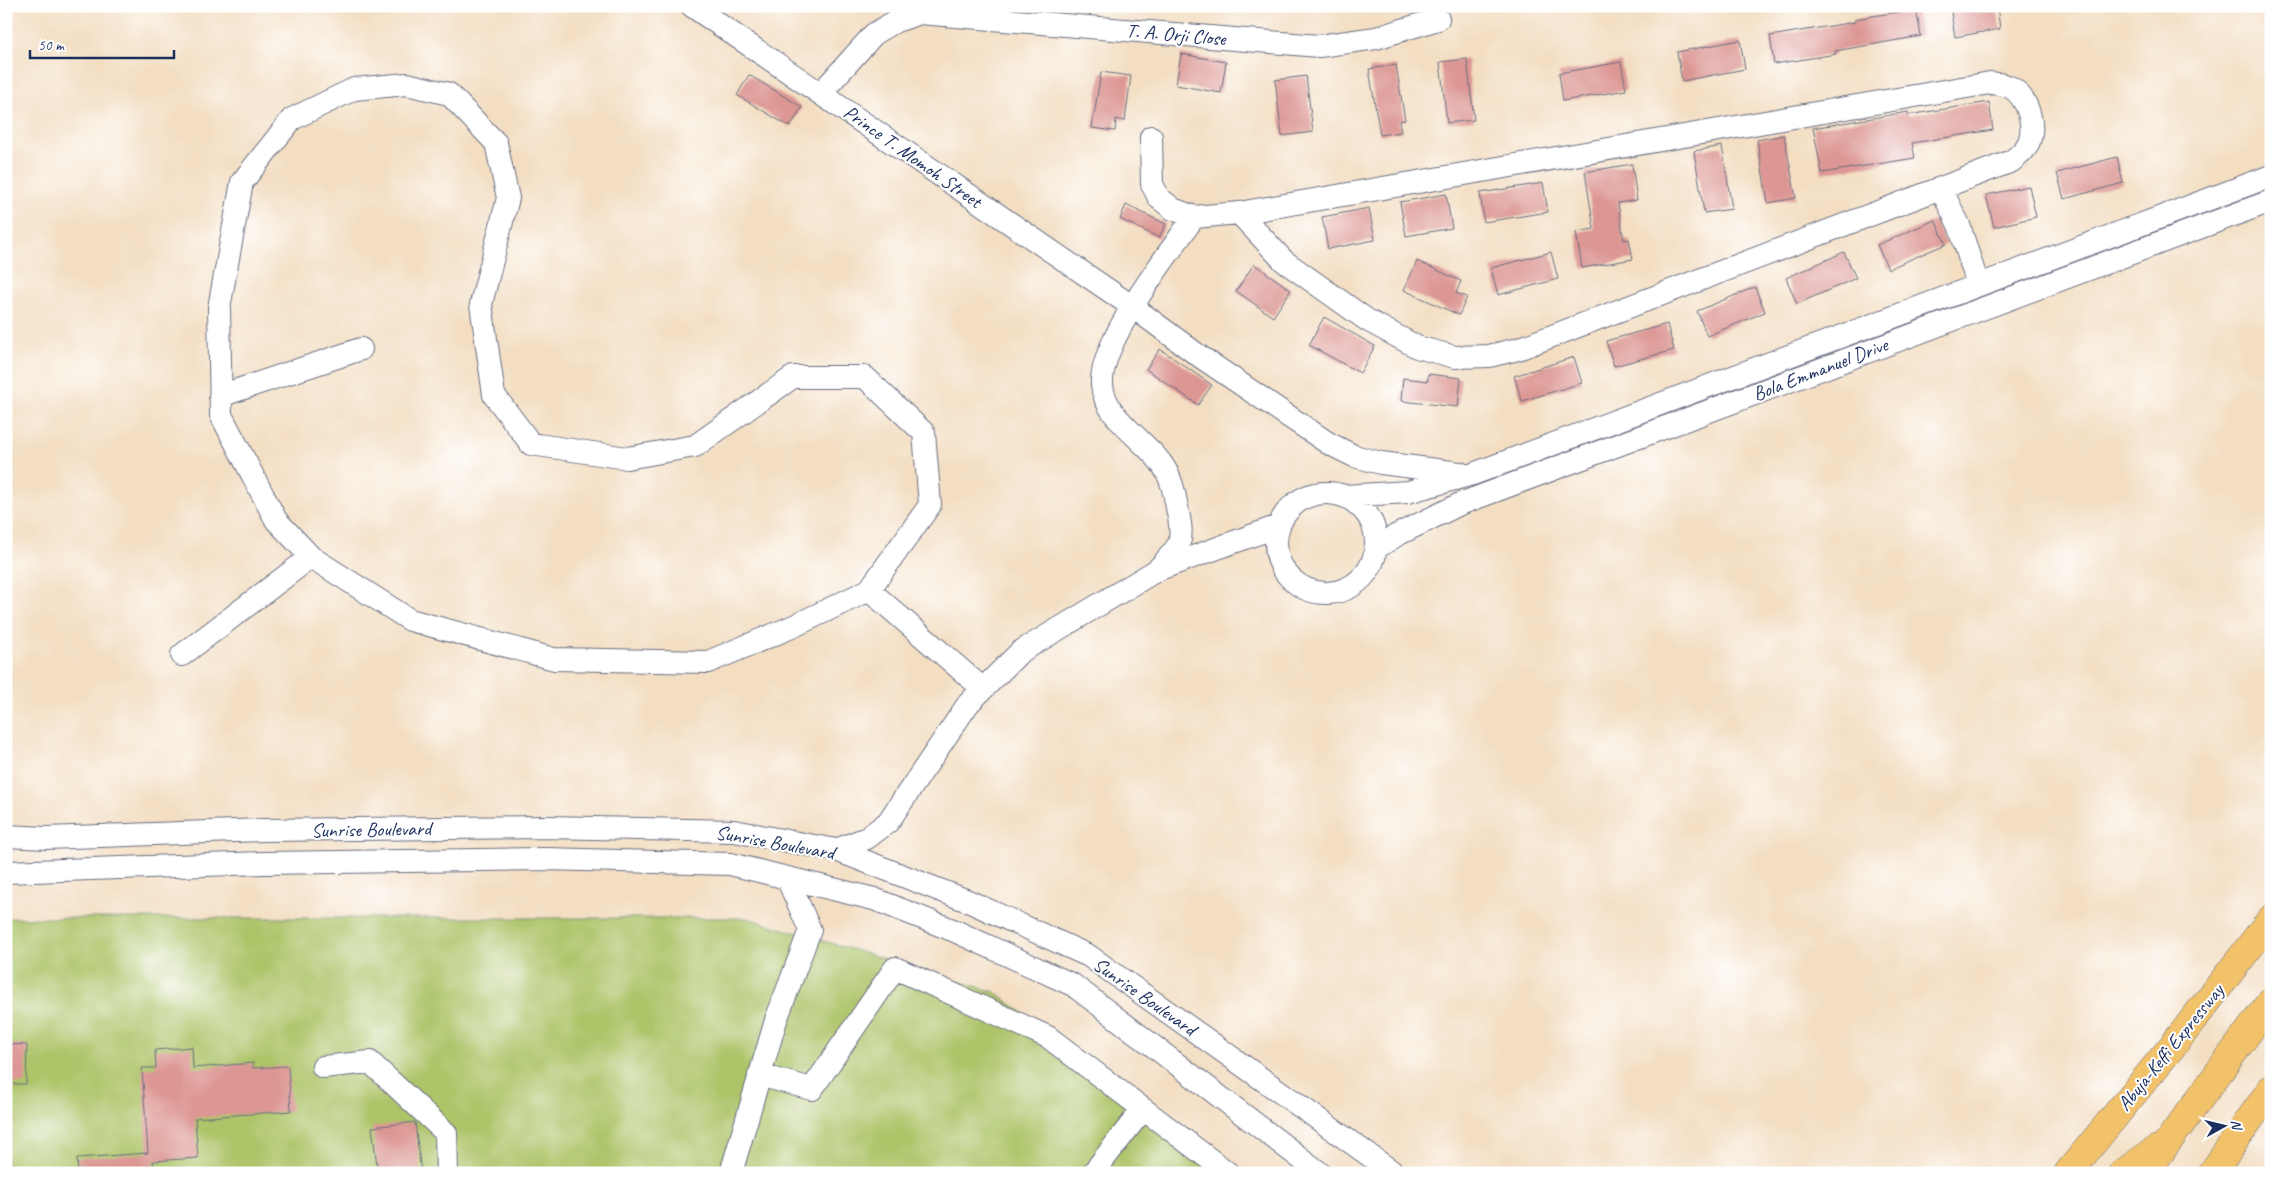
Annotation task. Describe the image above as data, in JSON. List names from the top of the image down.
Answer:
{
  "streets": {
    "highway": ["Abuja-Keffi Expressway"],
    "street": [
      "T. A. Orji Close",
      "Prince T. Momoh Street",
      "Bola Emmanuel Drive",
      "Sunrise Boulevard"
    ]
  },
  "crossings": [
    ["T. A. Orji Close", "Prince T. Momoh Street"],
    ["Prince T. Momoh Street", "Bola Emmanuel Drive"]
  ],
  "scale_bar": "50 m",
  "north": "right"
}
